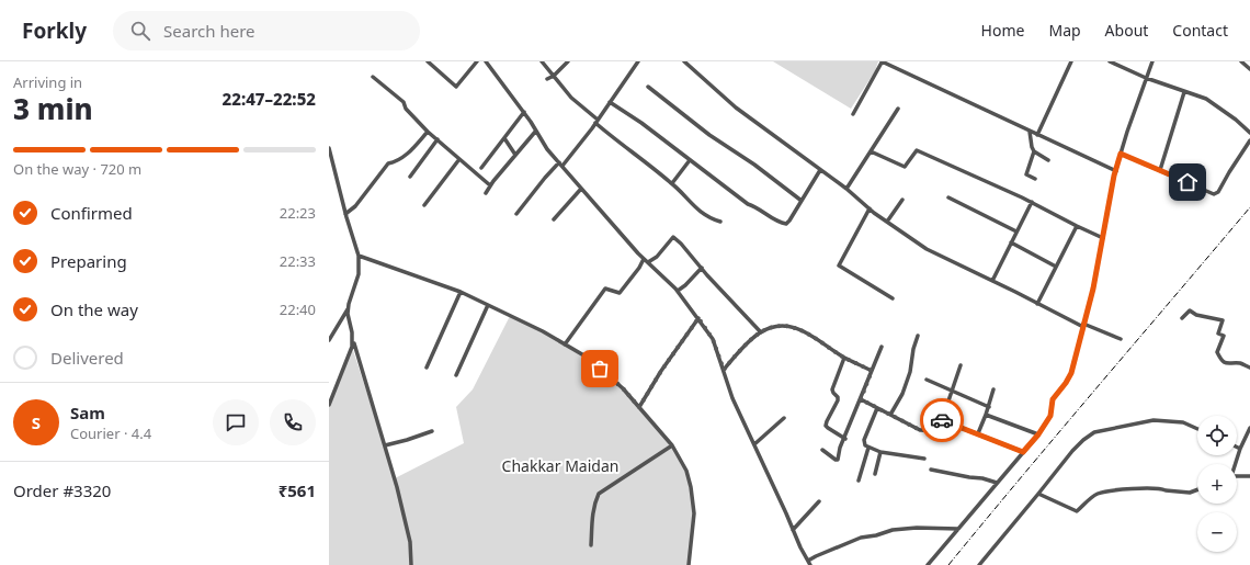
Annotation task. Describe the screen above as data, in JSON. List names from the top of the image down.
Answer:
{
  "parks": ["Chakkar Maidan"],
  "page": {
    "header": "Forkly",
    "search": "Search here",
    "nav": [
      "Home",
      "Map",
      "About",
      "Contact"
    ],
    "heading": ["3 min", "Arriving in", "22:47–22:52"],
    "panel": [
      "Sam",
      "Courier · 4.4",
      "Order #3320",
      "₹561"
    ],
    "bar": "On the way · 720 m",
    "list": [
      ["Confirmed", "22:23"],
      ["Preparing", "22:33"],
      ["On the way", "22:40"],
      "Delivered"
    ],
    "round": "S",
    "map_buttons": ["+", "−"]
  }
}
